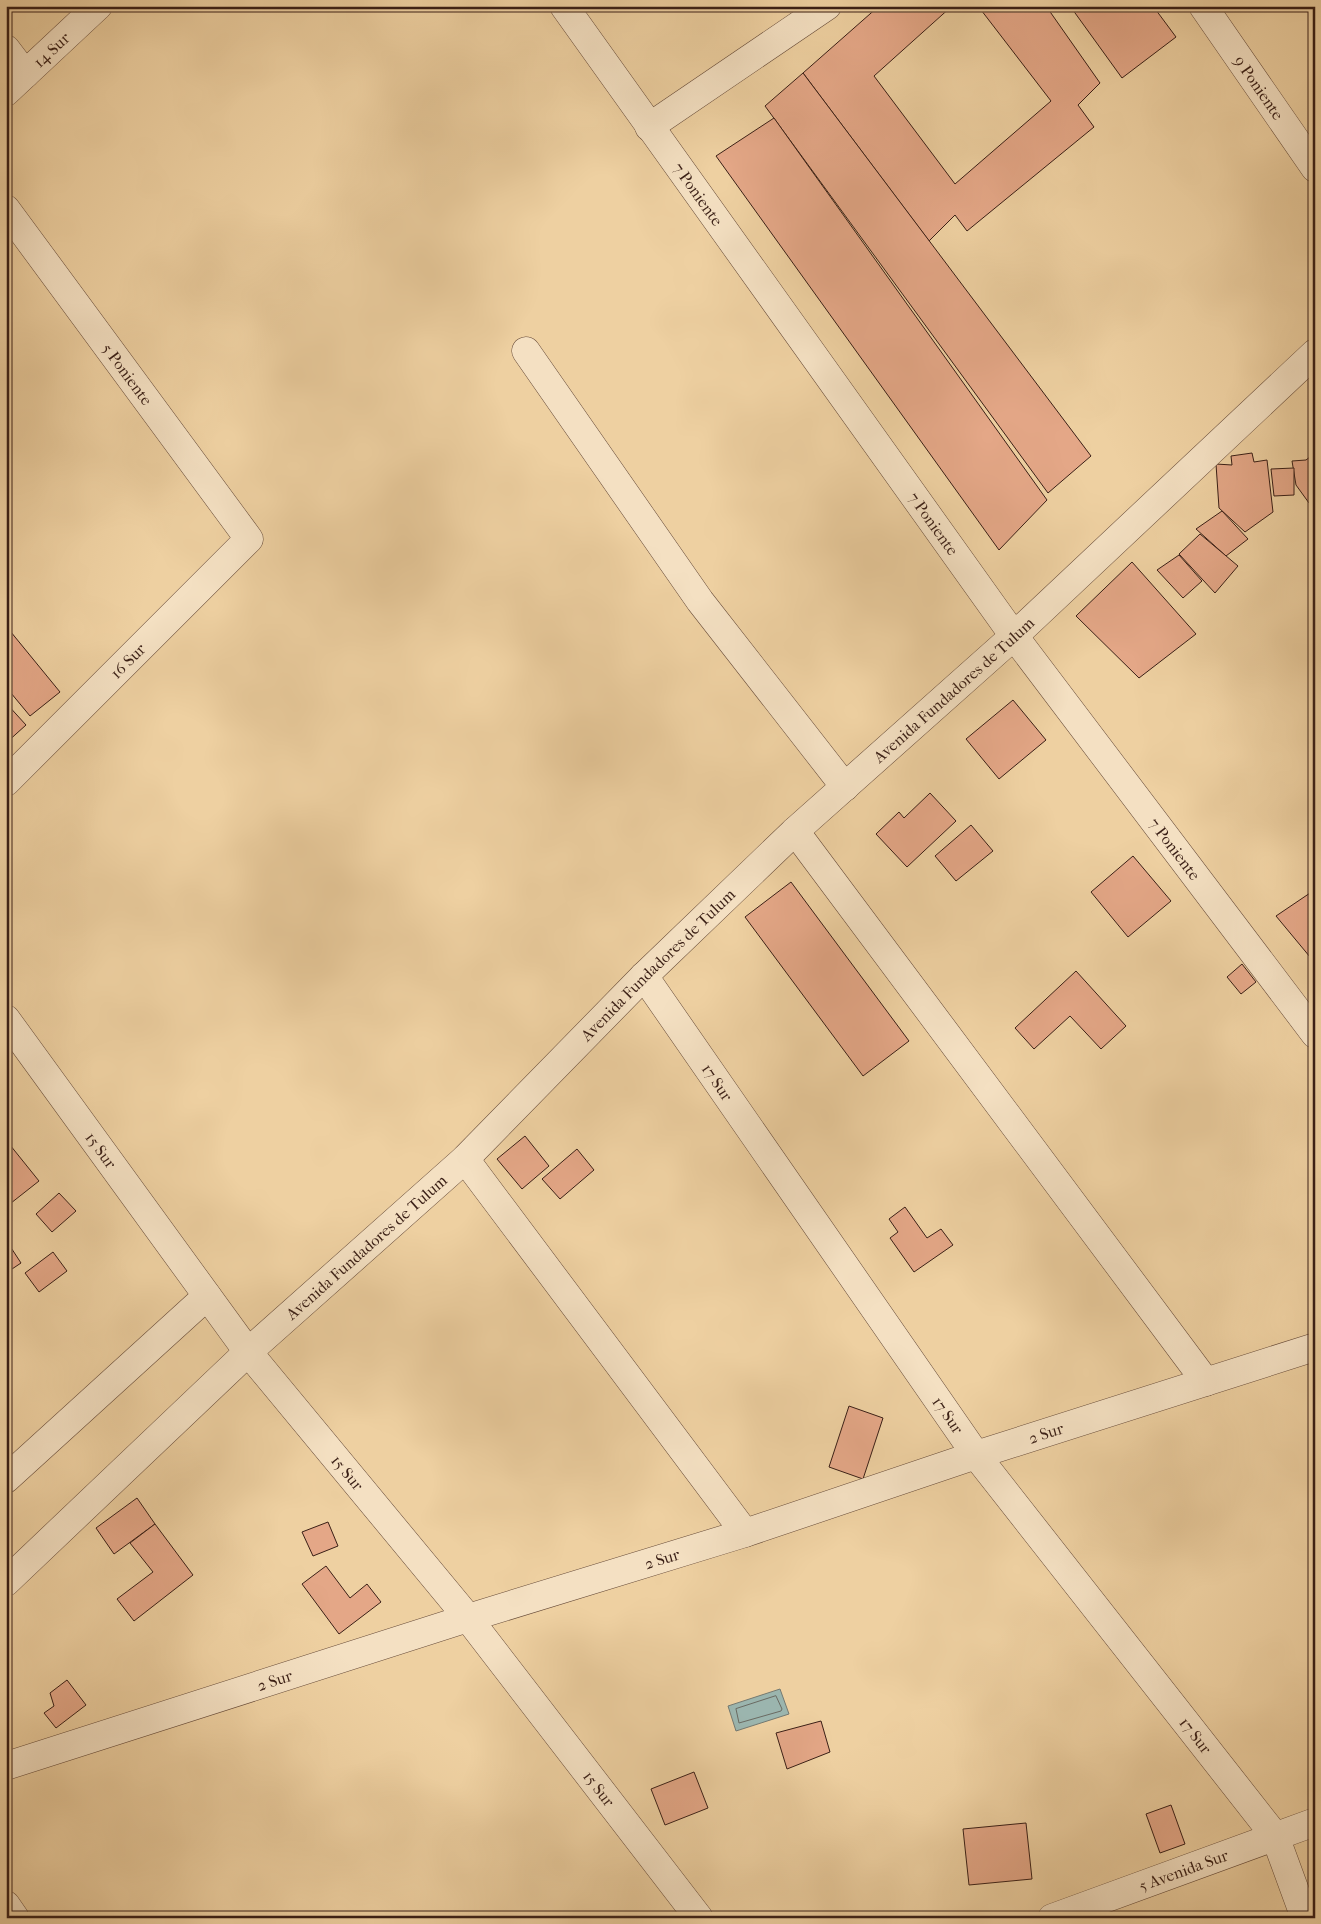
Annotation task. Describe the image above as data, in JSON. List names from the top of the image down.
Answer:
{
  "streets": {
    "street": [
      "14 Sur",
      "9 Poniente",
      "7 Poniente",
      "5 Poniente",
      "16 Sur",
      "Avenida Fundadores de Tulum",
      "17 Sur",
      "15 Sur",
      "2 Sur",
      "5 Avenida Sur"
    ]
  },
  "crossings": [
    ["7 Poniente", "Avenida Fundadores de Tulum"],
    ["5 Poniente", "16 Sur"],
    ["Avenida Fundadores de Tulum", "17 Sur"],
    ["Avenida Fundadores de Tulum", "15 Sur"],
    ["17 Sur", "2 Sur"],
    ["17 Sur", "5 Avenida Sur"],
    ["15 Sur", "2 Sur"]
  ]
}
